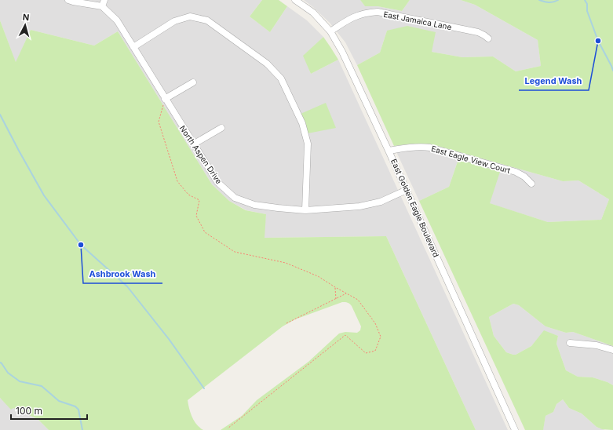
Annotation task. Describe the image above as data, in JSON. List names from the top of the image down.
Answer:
{
  "streets": {
    "street": [
      "East Jamaica Lane",
      "North Aspen Drive",
      "East Eagle View Court",
      "East Golden Eagle Boulevard"
    ]
  },
  "crossings": [
    ["East Jamaica Lane", "East Golden Eagle Boulevard"],
    ["North Aspen Drive", "East Golden Eagle Boulevard"],
    ["East Eagle View Court", "East Golden Eagle Boulevard"]
  ],
  "places": ["Legend Wash", "Ashbrook Wash"],
  "scale_bar": "100 m",
  "north": "top"
}
